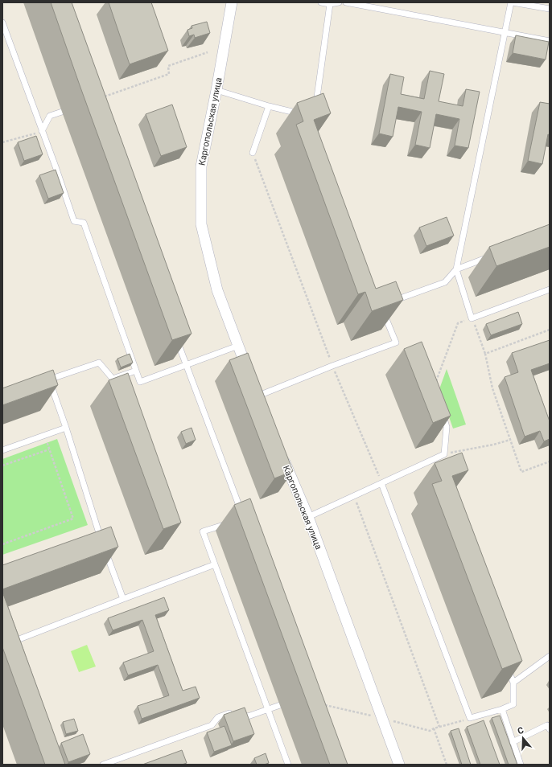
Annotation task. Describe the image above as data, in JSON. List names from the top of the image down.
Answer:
{
  "streets": {
    "street": ["Каргопольская улица"]
  },
  "north": "top"
}
